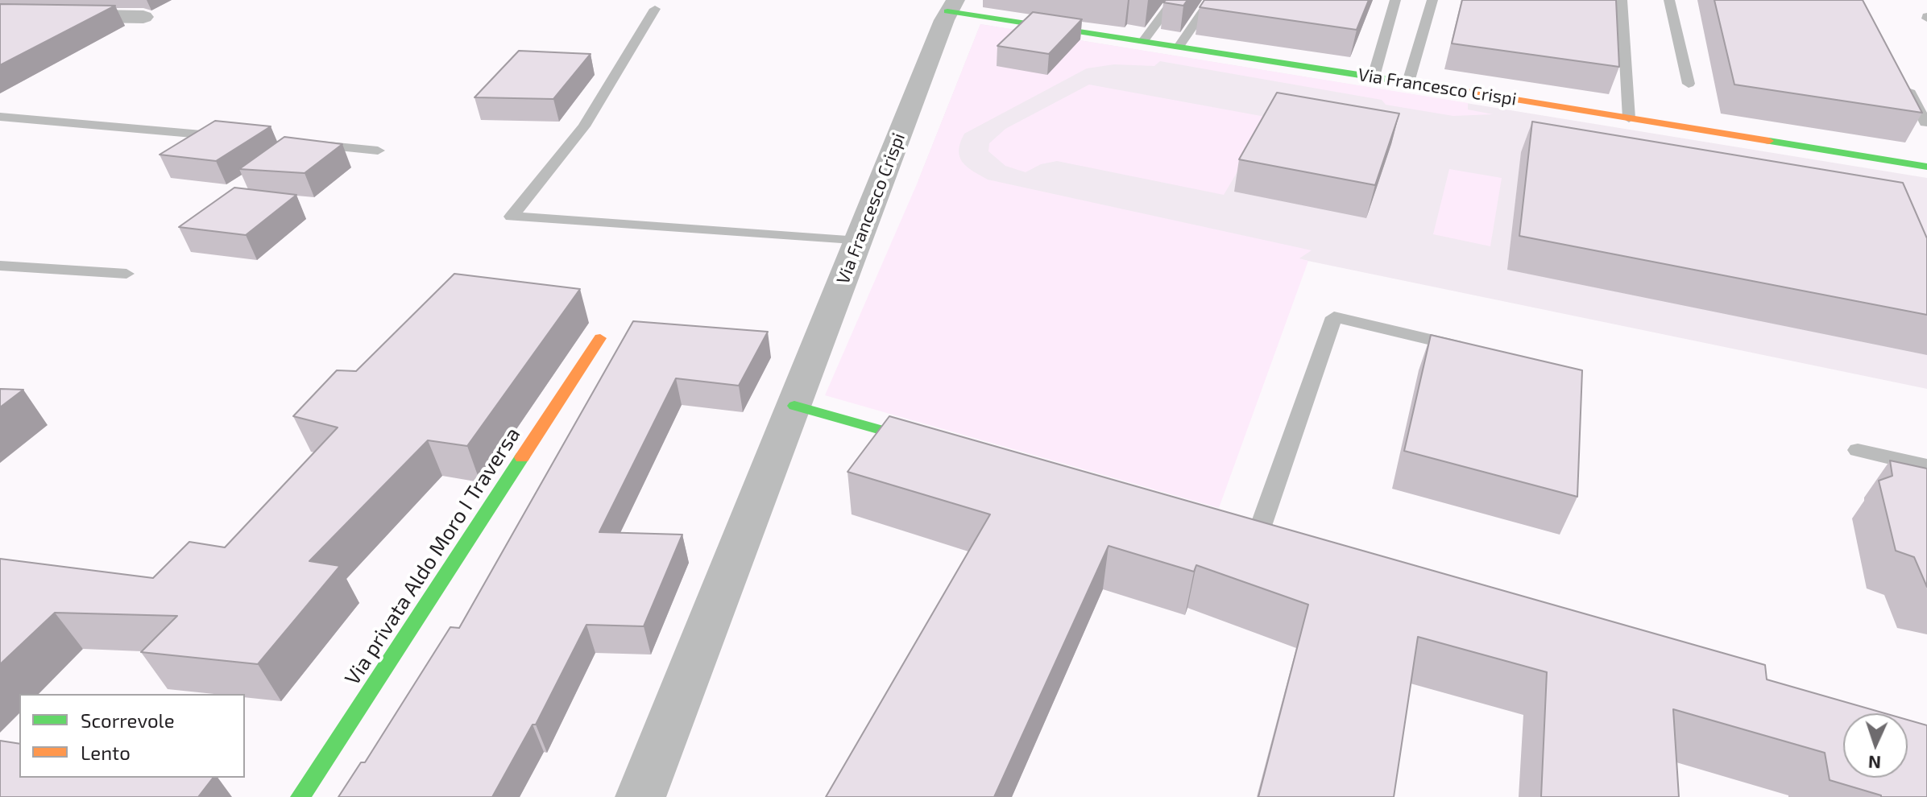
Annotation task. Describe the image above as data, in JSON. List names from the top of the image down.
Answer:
{
  "streets": {
    "street": ["Via Francesco Crispi", "Via privata Aldo Moro I Traversa"]
  },
  "legend": ["Scorrevole", "Lento"],
  "north": "bottom"
}
